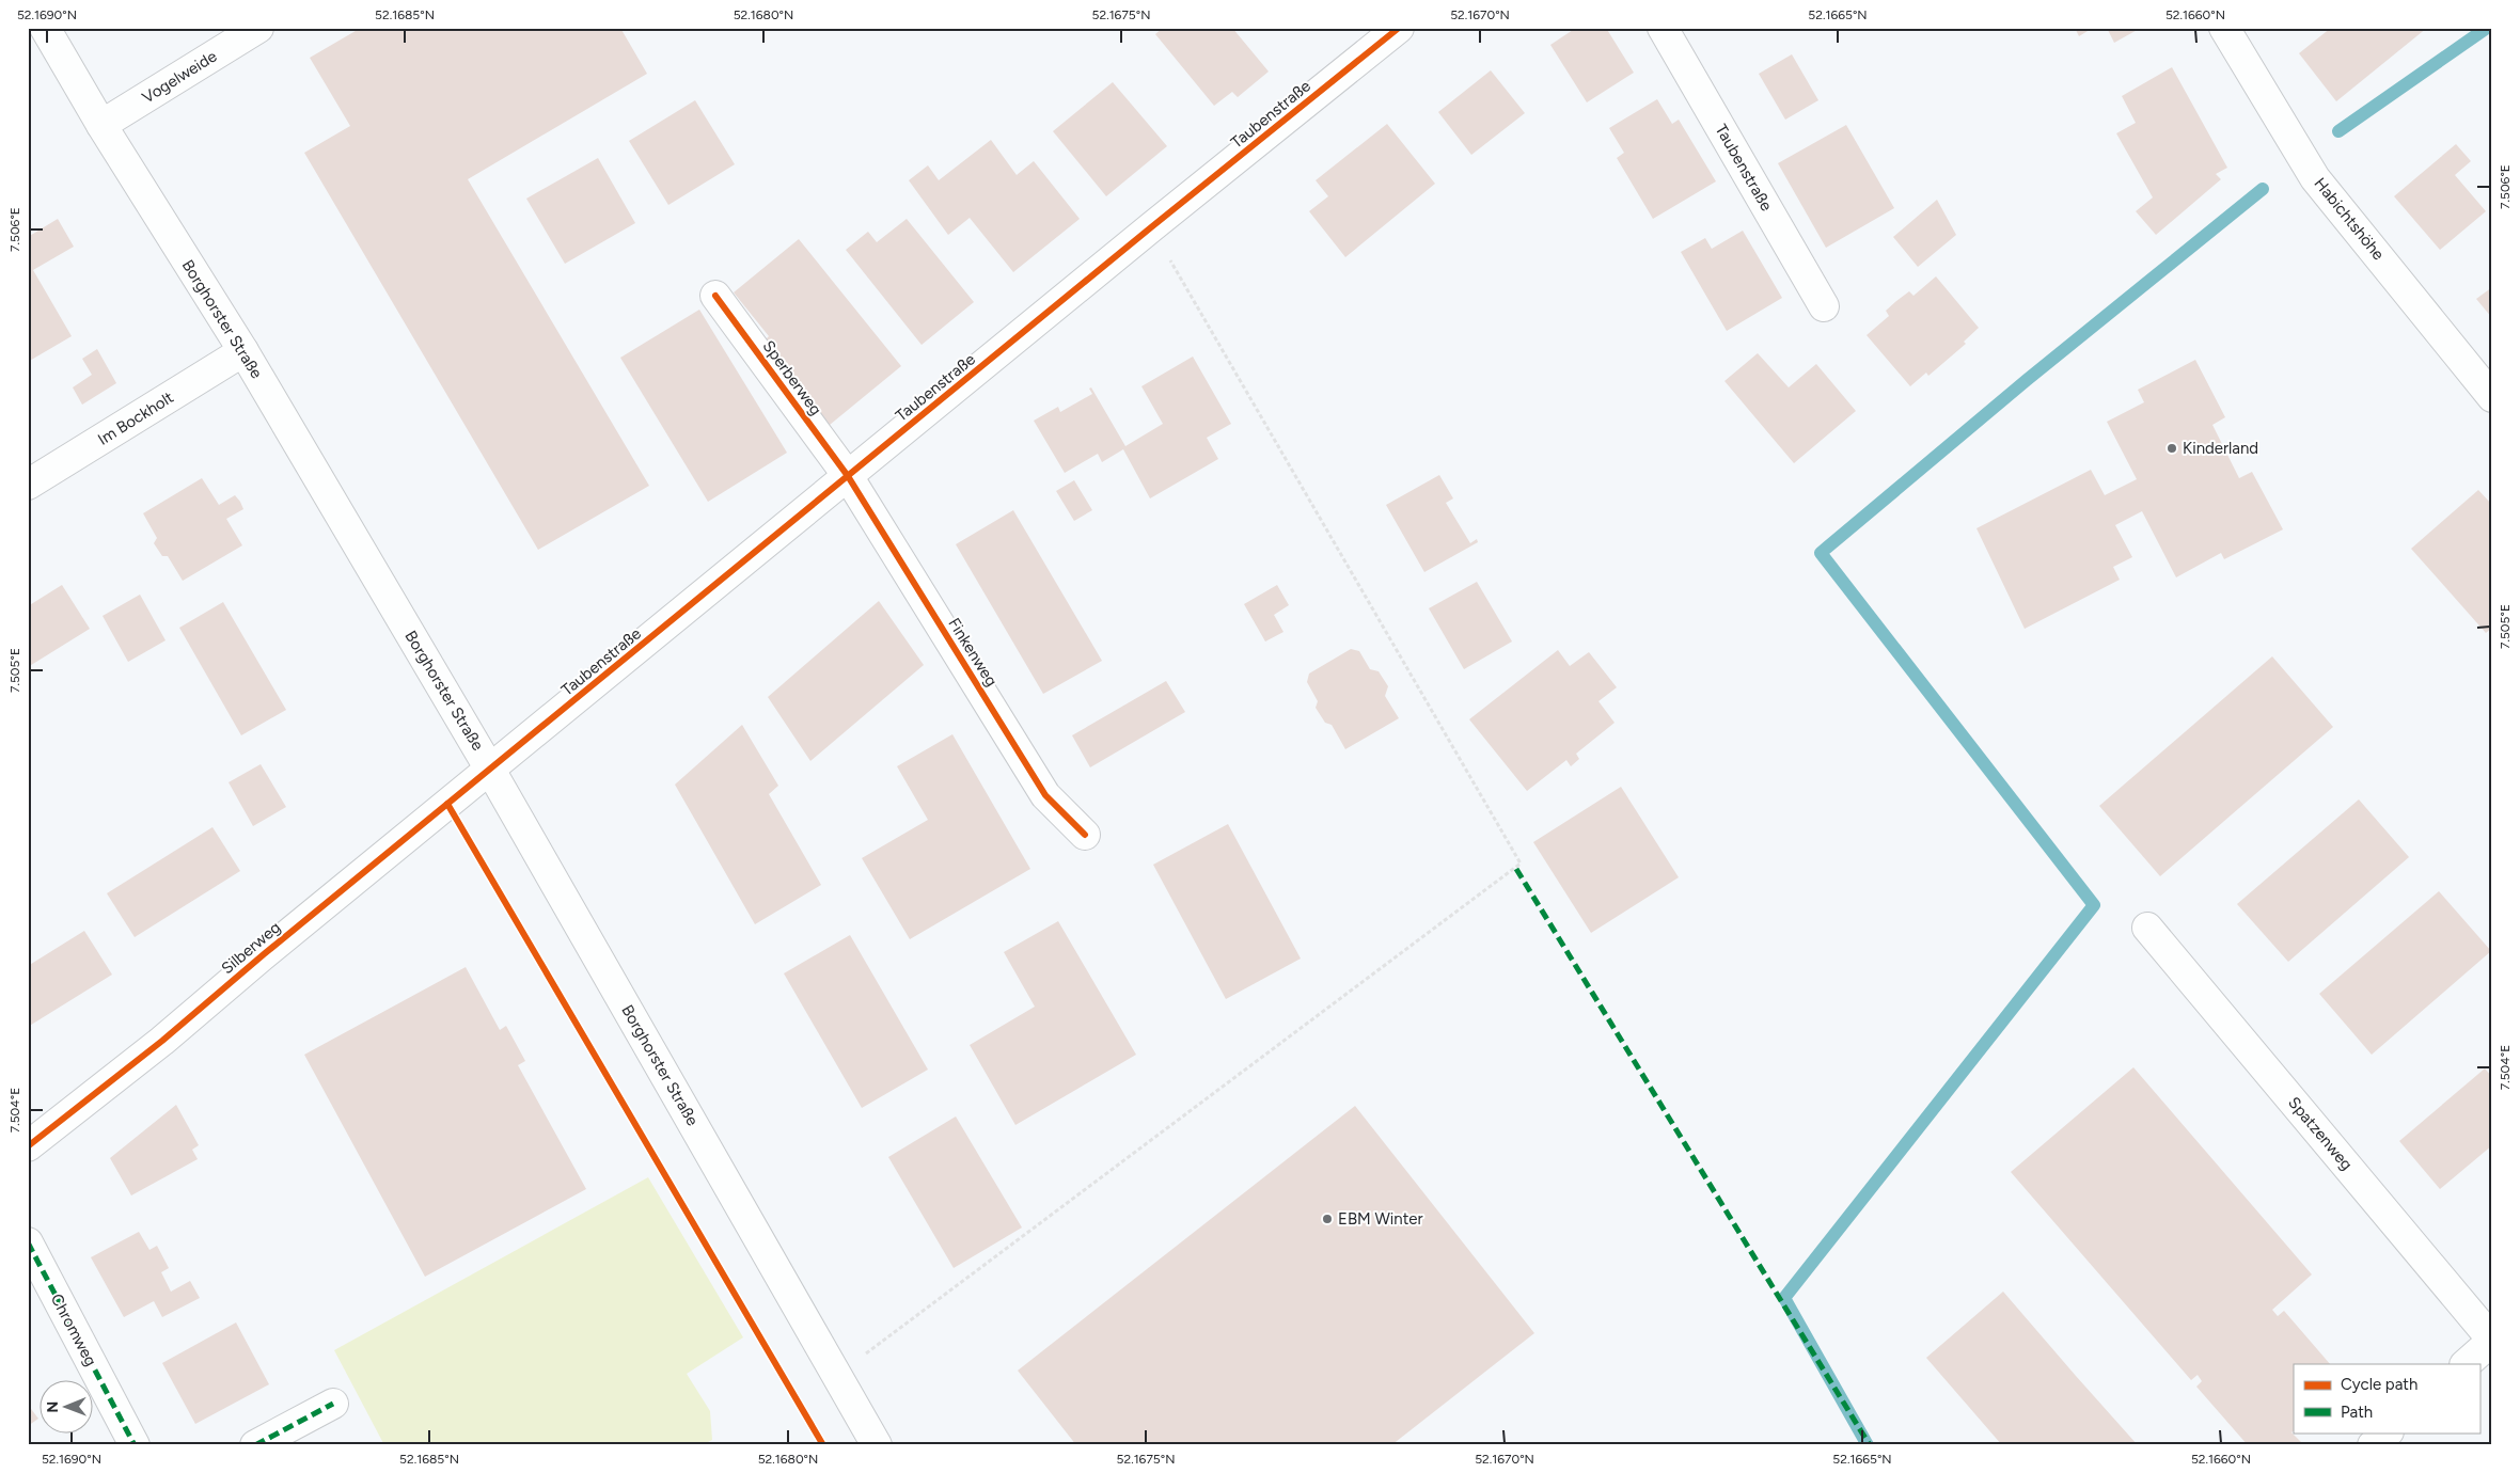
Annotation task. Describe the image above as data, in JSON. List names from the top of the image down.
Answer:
{
  "streets": {
    "street": [
      "Vogelweide",
      "Taubenstraße",
      "Habichtshöhe",
      "Borghorster Straße",
      "Sperberweg",
      "Im Bockholt",
      "Finkenweg",
      "Silberweg",
      "Spatzenweg",
      "Chromweg"
    ]
  },
  "crossings": [
    ["Vogelweide", "Borghorster Straße"],
    ["Taubenstraße", "Borghorster Straße"],
    ["Taubenstraße", "Sperberweg"],
    ["Taubenstraße", "Finkenweg"],
    ["Taubenstraße", "Silberweg"],
    ["Borghorster Straße", "Im Bockholt"],
    ["Borghorster Straße", "Silberweg"],
    ["Sperberweg", "Finkenweg"]
  ],
  "places": ["Kinderland", "EBM Winter"],
  "legend": ["Cycle path", "Path"],
  "north": "left",
  "coordinates": [
    "52.1690°N",
    "52.1685°N",
    "52.1680°N",
    "52.1675°N",
    "52.1670°N",
    "52.1665°N",
    "52.1660°N",
    "7.506°E",
    "7.505°E",
    "7.504°E"
  ]
}
